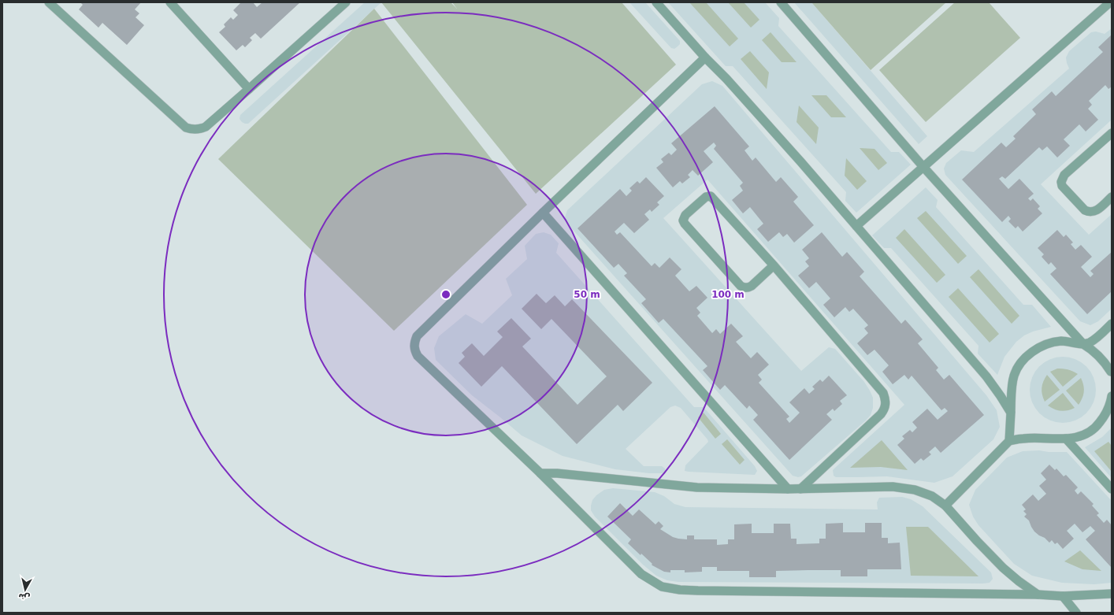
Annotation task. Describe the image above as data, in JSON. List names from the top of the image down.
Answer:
{
  "north": "bottom",
  "rings": ["50 m", "100 m"]
}
